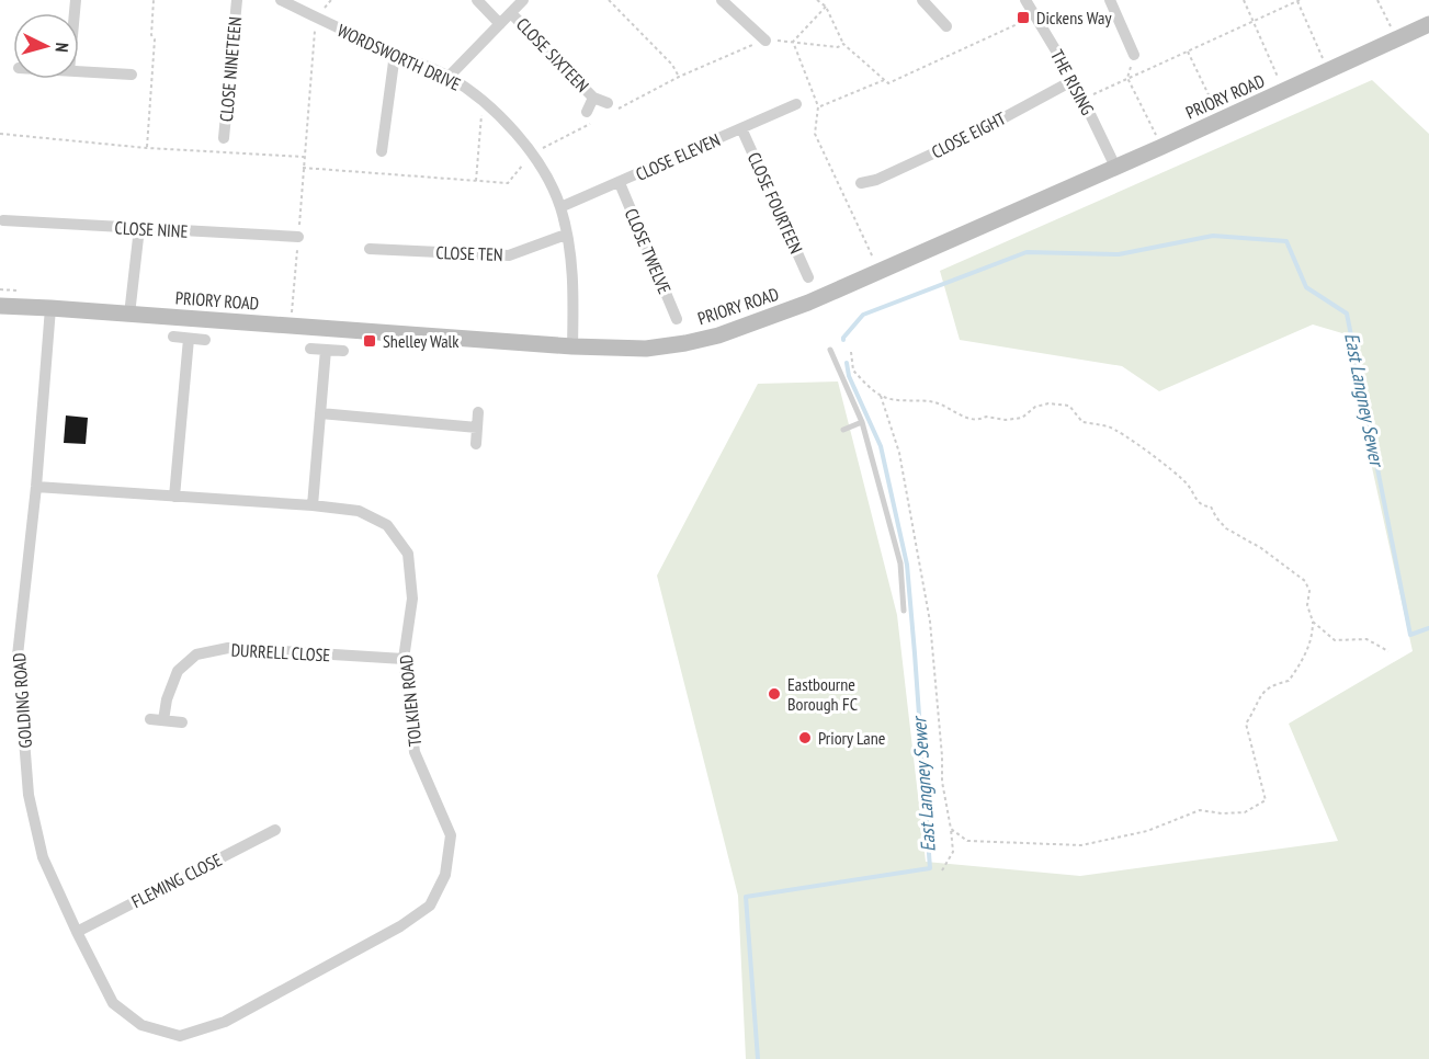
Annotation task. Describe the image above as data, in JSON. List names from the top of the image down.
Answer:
{
  "streets": {
    "street": [
      "CLOSE SIXTEEN",
      "WORDSWORTH DRIVE",
      "CLOSE NINETEEN",
      "THE RISING",
      "PRIORY ROAD",
      "CLOSE EIGHT",
      "CLOSE ELEVEN",
      "CLOSE FOURTEEN",
      "CLOSE NINE",
      "CLOSE TWELVE",
      "CLOSE TEN",
      "DURRELL CLOSE",
      "GOLDING ROAD",
      "TOLKIEN ROAD",
      "FLEMING CLOSE"
    ]
  },
  "crossings": [
    ["WORDSWORTH DRIVE", "PRIORY ROAD"],
    ["WORDSWORTH DRIVE", "CLOSE ELEVEN"],
    ["WORDSWORTH DRIVE", "CLOSE TEN"],
    ["THE RISING", "PRIORY ROAD"],
    ["THE RISING", "CLOSE EIGHT"],
    ["PRIORY ROAD", "GOLDING ROAD"],
    ["CLOSE ELEVEN", "CLOSE FOURTEEN"],
    ["CLOSE ELEVEN", "CLOSE TWELVE"],
    ["DURRELL CLOSE", "TOLKIEN ROAD"],
    ["GOLDING ROAD", "TOLKIEN ROAD"],
    ["GOLDING ROAD", "FLEMING CLOSE"]
  ],
  "water": ["East Langney Sewer"],
  "places": {
    "transit": ["Dickens Way", "Shelley Walk"],
    "other": ["Eastbourne Borough FC", "Priory Lane"]
  },
  "north": "right"
}
